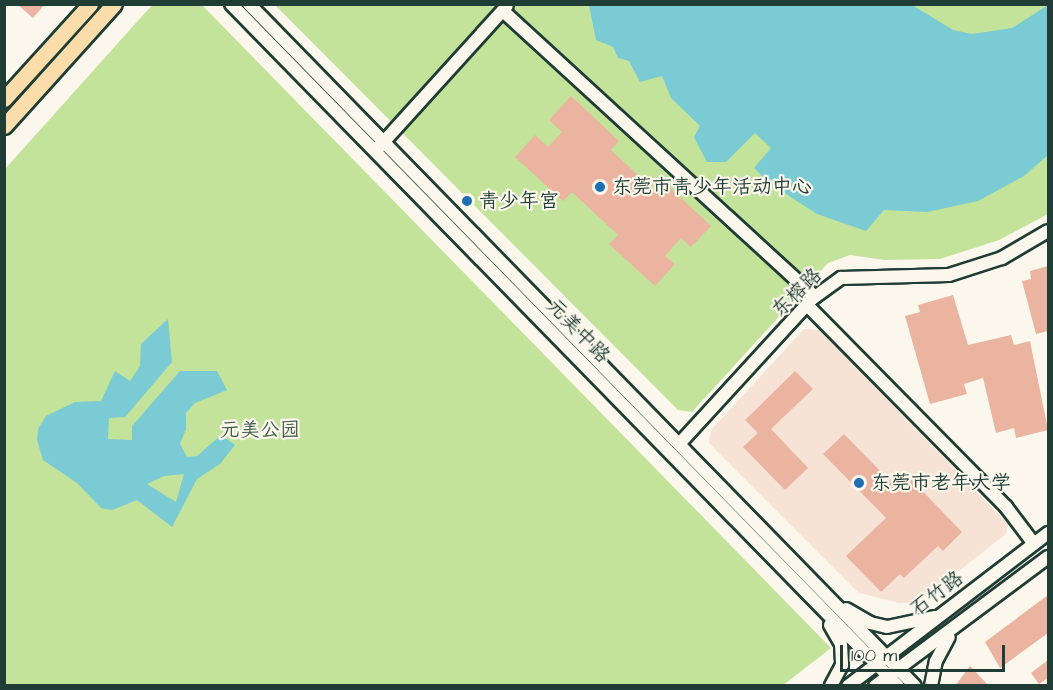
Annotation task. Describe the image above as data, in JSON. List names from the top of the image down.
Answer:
{
  "streets": {
    "street": ["东榕路", "元美中路", "石竹路"]
  },
  "crossings": [
    ["东榕路", "元美中路"],
    ["元美中路", "石竹路"]
  ],
  "parks": ["元美公园"],
  "places": ["东莞市青少年活动中心", "青少年宫", "东莞市老年大学"],
  "scale_bar": "100 m"
}
